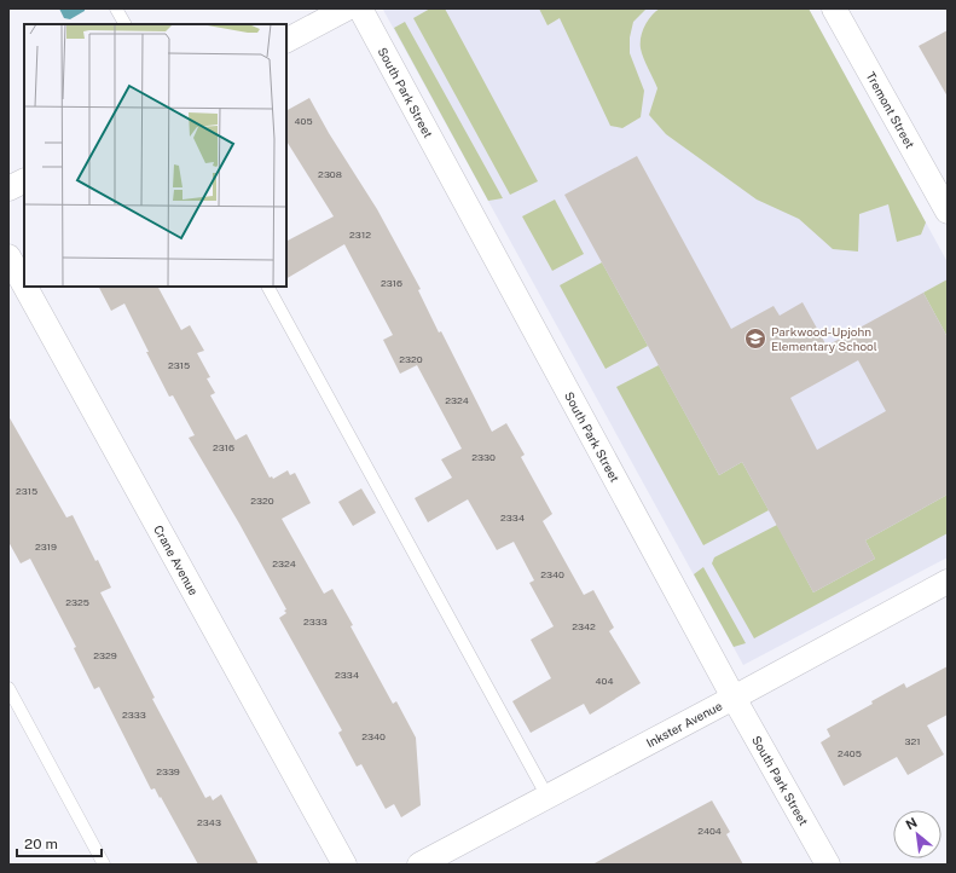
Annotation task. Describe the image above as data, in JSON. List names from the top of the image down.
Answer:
{
  "streets": {
    "street": [
      "South Park Street",
      "Tremont Street",
      "Crane Avenue",
      "Inkster Avenue"
    ]
  },
  "crossings": [
    ["South Park Street", "Inkster Avenue"]
  ],
  "places": {
    "school or university": ["Parkwood-Upjohn Elementary School"]
  },
  "house_numbers": [
    "405",
    "2308",
    "2312",
    "2316",
    "2320",
    "2315",
    "2324",
    "2316",
    "2330",
    "2315",
    "2320",
    "2334",
    "2319",
    "2324",
    "2340",
    "2325",
    "2333",
    "2342",
    "2329",
    "2334",
    "404",
    "2333",
    "2340",
    "321",
    "2405",
    "2339",
    "2343",
    "2404"
  ],
  "scale_bar": "20 m",
  "north": "top left"
}
